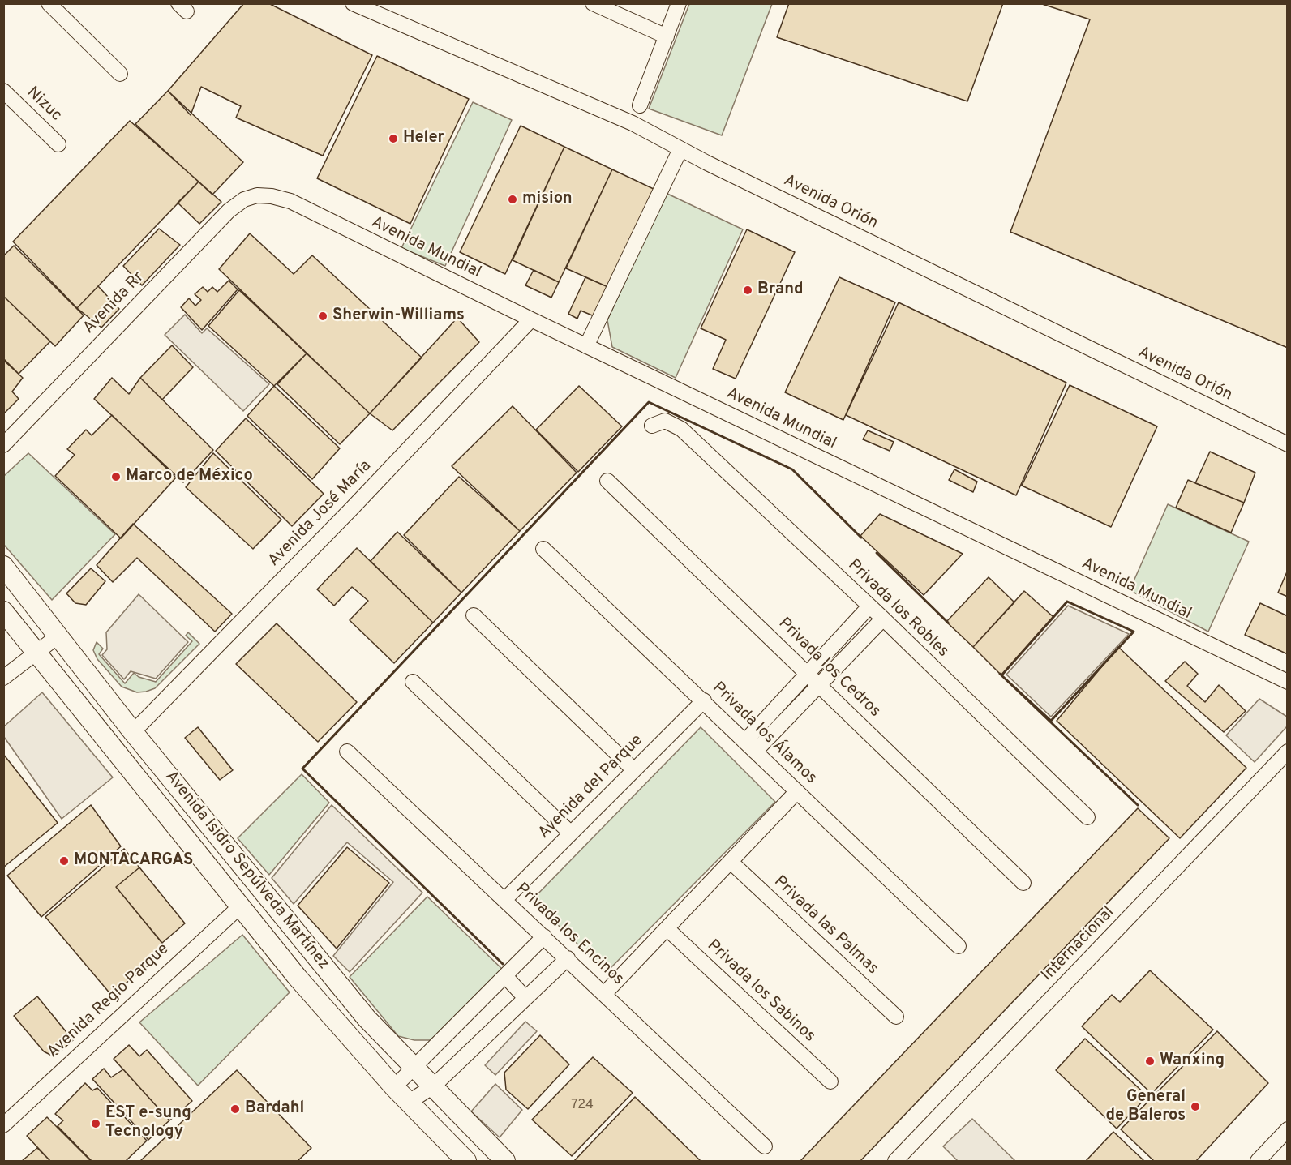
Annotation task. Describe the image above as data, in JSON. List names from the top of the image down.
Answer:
{
  "streets": {
    "main road": ["Avenida Isidro Sepúlveda Martínez"],
    "street": [
      "Nizuc",
      "Avenida Orión",
      "Avenida Mundial",
      "Avenida Rr",
      "Avenida José María",
      "Privada los Robles",
      "Privada los Cedros",
      "Privada los Álamos",
      "Avenida del Parque",
      "Privada las Palmas",
      "Privada los Encinos",
      "Internacional",
      "Privada los Sabinos",
      "Avenida Regio Parque"
    ]
  },
  "crossings": [
    ["Avenida Mundial", "Avenida Rr"],
    ["Avenida Mundial", "Avenida José María"],
    ["Avenida José María", "Avenida Isidro Sepúlveda Martínez"],
    ["Privada los Álamos", "Avenida del Parque"],
    ["Avenida del Parque", "Privada los Encinos"],
    ["Avenida Isidro Sepúlveda Martínez", "Avenida Regio Parque"]
  ],
  "places": [
    "Heler",
    "mision",
    "Brand",
    "Sherwin-Williams",
    "Marco de México",
    "MONTACARGAS",
    "Wanxing",
    "General de Baleros",
    "Bardahl",
    "EST e-sung Tecnology"
  ],
  "house_numbers": ["724"]
}
